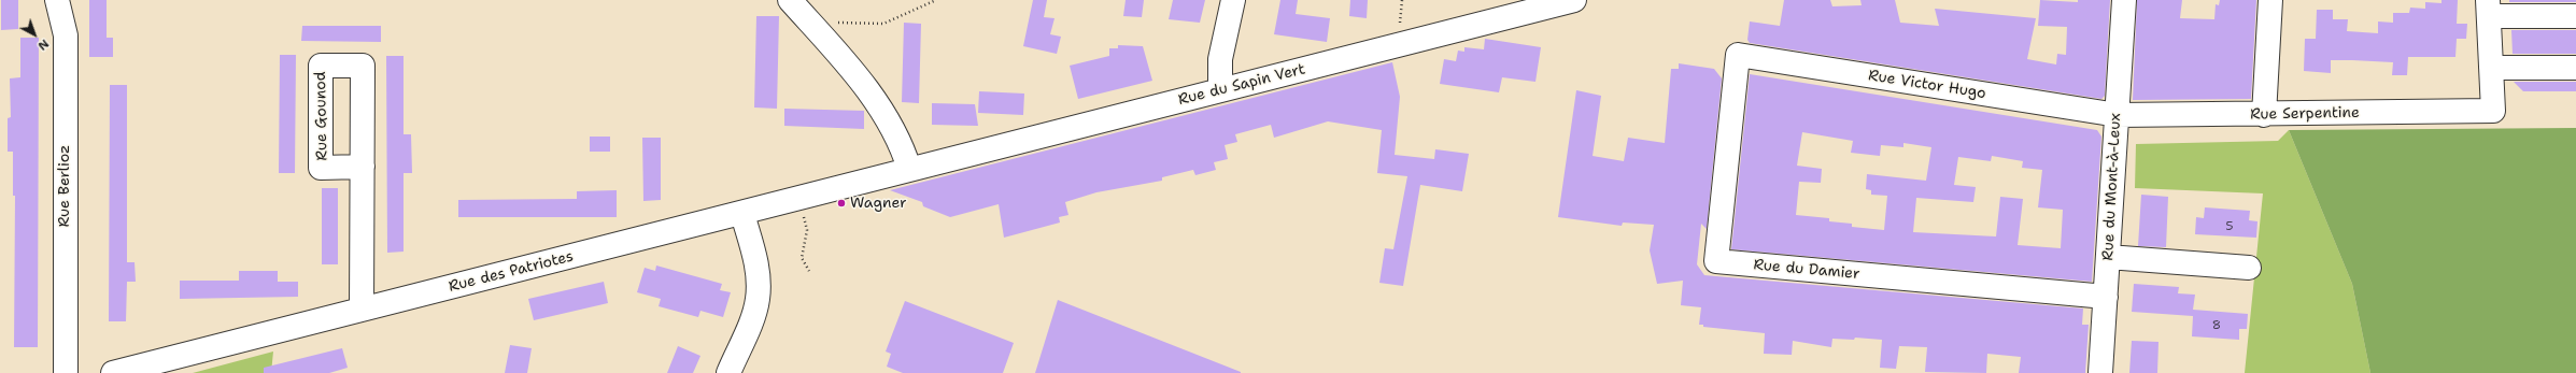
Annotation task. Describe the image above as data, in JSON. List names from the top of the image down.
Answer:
{
  "streets": {
    "street": [
      "Rue du Sapin Vert",
      "Rue Victor Hugo",
      "Rue Serpentine",
      "Rue Berlioz",
      "Rue du Mont-à-Leux",
      "Rue du Damier",
      "Rue des Patriotes"
    ]
  },
  "crossings": [
    ["Rue du Sapin Vert", "Rue des Patriotes"],
    ["Rue Victor Hugo", "Rue Serpentine"],
    ["Rue Victor Hugo", "Rue du Mont-à-Leux"],
    ["Rue Victor Hugo", "Rue du Damier"],
    ["Rue Serpentine", "Rue du Mont-à-Leux"],
    ["Rue du Mont-à-Leux", "Rue du Damier"]
  ],
  "places": ["Wagner"],
  "house_numbers": ["5", "8"],
  "north": "bottom right"
}
